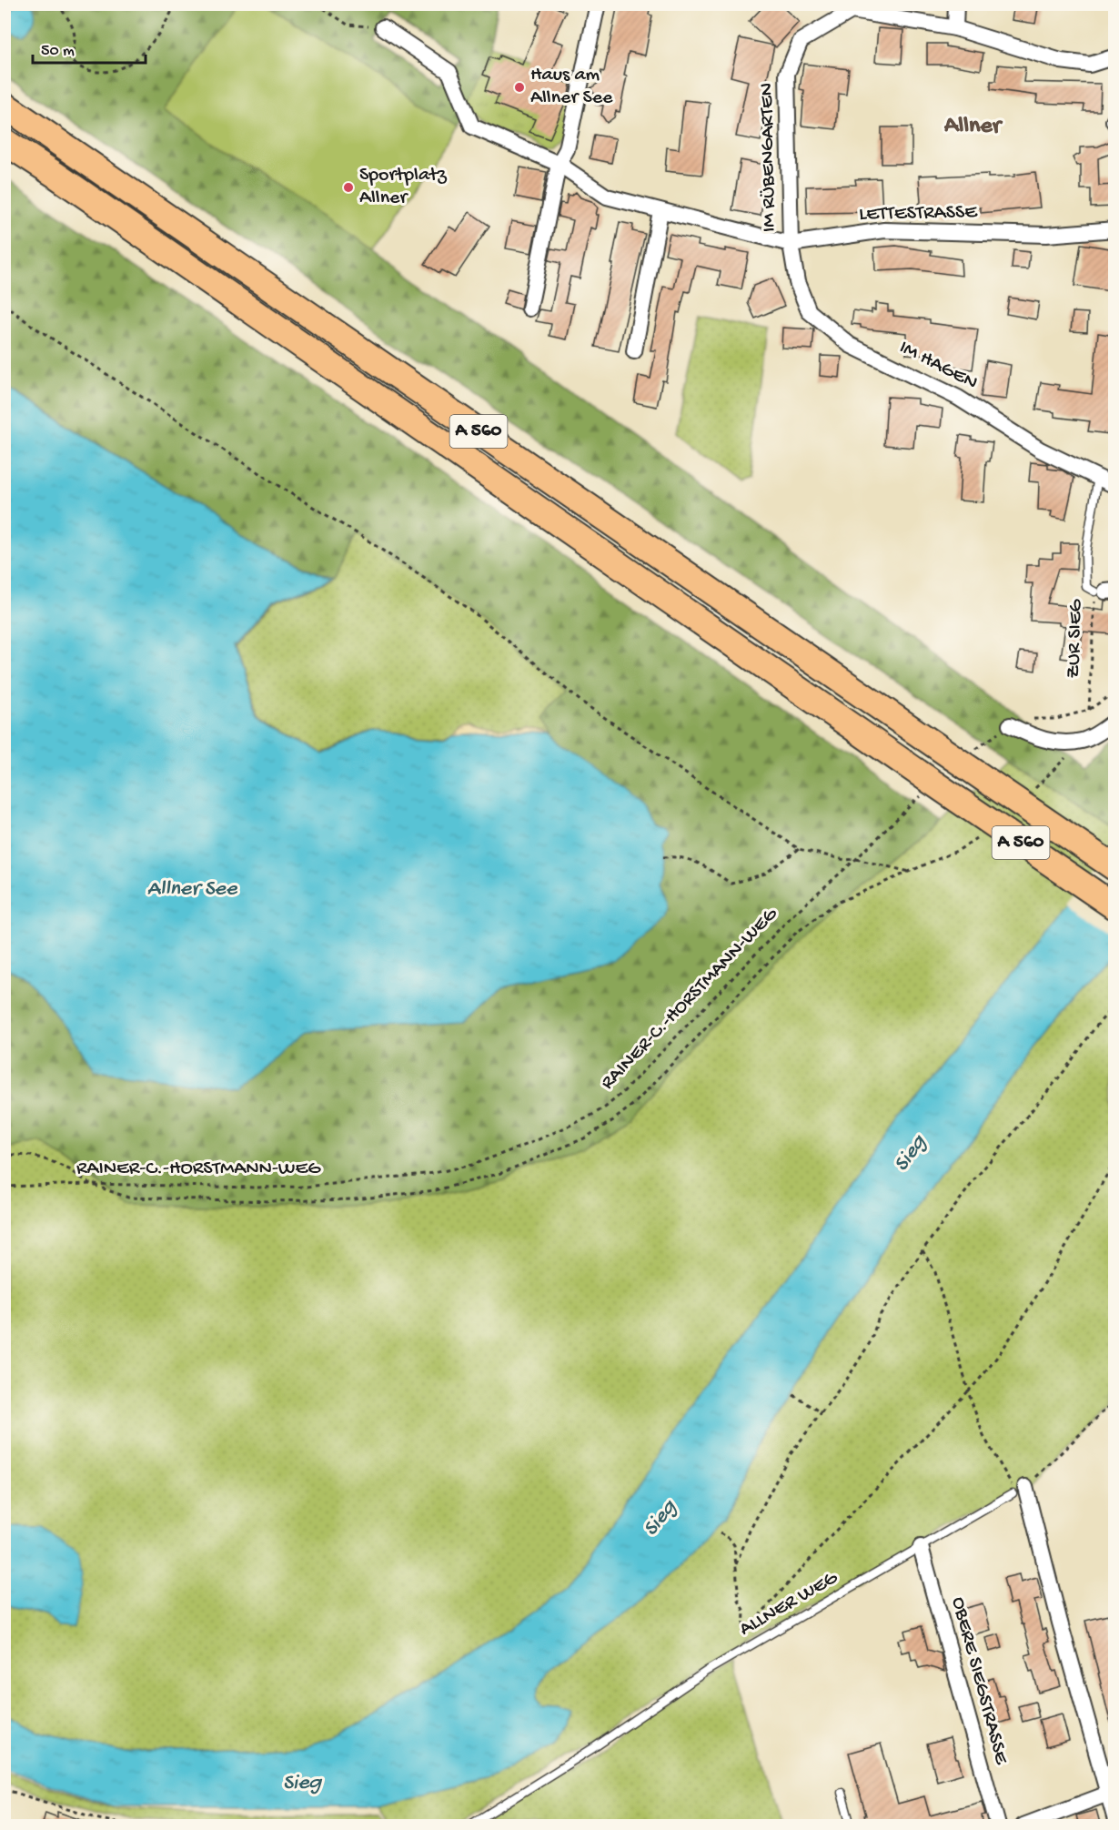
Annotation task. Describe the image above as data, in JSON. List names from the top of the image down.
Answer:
{
  "streets": {
    "highway": ["A 560"],
    "street": [
      "IM RÜBENGARTEN",
      "LETTESTRASSE",
      "IM HAGEN",
      "OBERE SIEGSTRASSE"
    ],
    "lane": ["ZUR SIEG", "ALLNER WEG"],
    "path": ["RAINER-C.-HORSTMANN-WEG"]
  },
  "crossings": [
    ["IM RÜBENGARTEN", "LETTESTRASSE"],
    ["IM RÜBENGARTEN", "IM HAGEN"],
    ["LETTESTRASSE", "IM HAGEN"],
    ["IM HAGEN", "ZUR SIEG"],
    ["ALLNER WEG", "OBERE SIEGSTRASSE"]
  ],
  "districts": ["Allner"],
  "water": ["Allner See", "Sieg"],
  "places": ["Haus am Allner See", "Sportplatz Allner"],
  "scale_bar": "50 m"
}
